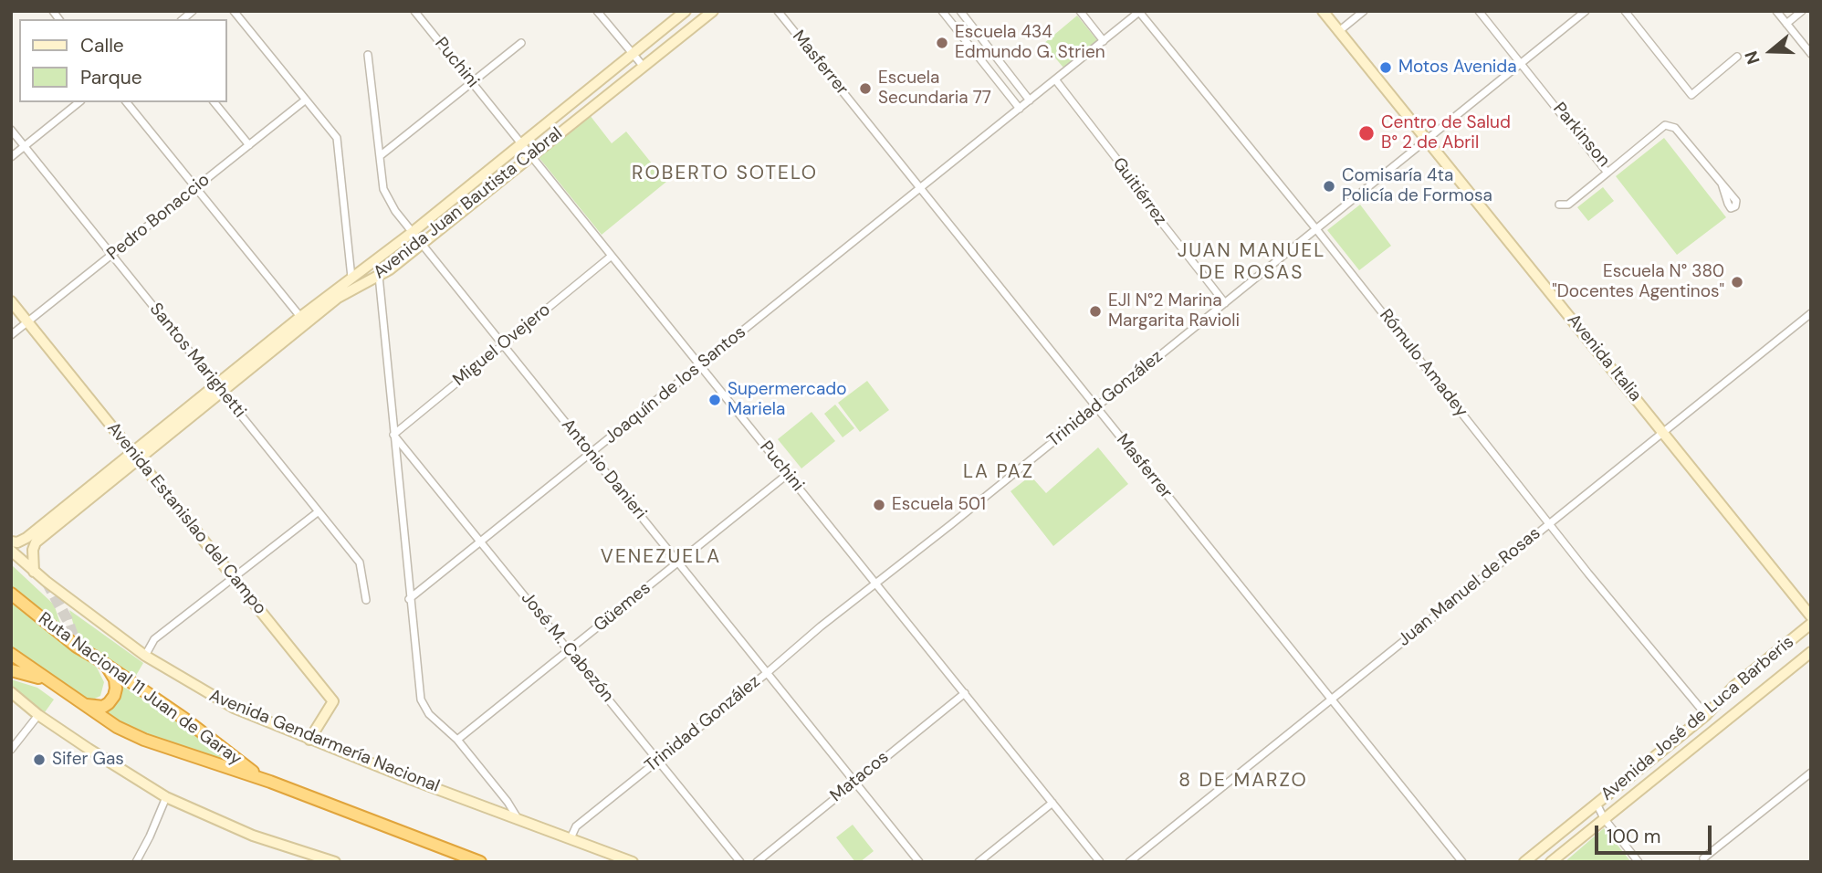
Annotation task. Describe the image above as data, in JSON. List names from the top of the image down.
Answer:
{
  "streets": {
    "highway": ["Ruta Nacional 11 Juan de Garay"],
    "main road": [
      "Avenida Juan Bautista Cabral",
      "Avenida Italia",
      "Avenida Estanislao del Campo",
      "Avenida José de Luca Barberis",
      "Avenida Gendarmería Nacional"
    ],
    "street": [
      "Puchini",
      "Masferrer",
      "Parkinson",
      "Guitiérrez",
      "Pedro Bonaccio",
      "Miguel Ovejero",
      "Santos Marighetti",
      "Rómulo Amadey",
      "Joaquín de los Santos",
      "Trinidad González",
      "Antonio Danieri",
      "Juan Manuel de Rosas",
      "Güemes",
      "José M. Cabezón",
      "Matacos"
    ]
  },
  "crossings": [
    ["Puchini", "Avenida Juan Bautista Cabral"],
    ["Puchini", "Miguel Ovejero"],
    ["Puchini", "Joaquín de los Santos"],
    ["Puchini", "Trinidad González"],
    ["Puchini", "Güemes"],
    ["Puchini", "Matacos"],
    ["Masferrer", "Joaquín de los Santos"],
    ["Masferrer", "Trinidad González"],
    ["Masferrer", "Juan Manuel de Rosas"],
    ["Parkinson", "Trinidad González"],
    ["Guitiérrez", "Joaquín de los Santos"],
    ["Guitiérrez", "Trinidad González"],
    ["Avenida Juan Bautista Cabral", "Santos Marighetti"],
    ["Avenida Juan Bautista Cabral", "Antonio Danieri"],
    ["Avenida Juan Bautista Cabral", "Avenida Estanislao del Campo"],
    ["Avenida Juan Bautista Cabral", "Avenida Gendarmería Nacional"],
    ["Pedro Bonaccio", "Santos Marighetti"],
    ["Pedro Bonaccio", "Avenida Estanislao del Campo"],
    ["Miguel Ovejero", "Antonio Danieri"],
    ["Miguel Ovejero", "José M. Cabezón"],
    ["Avenida Italia", "Trinidad González"],
    ["Avenida Italia", "Juan Manuel de Rosas"],
    ["Rómulo Amadey", "Joaquín de los Santos"],
    ["Rómulo Amadey", "Trinidad González"],
    ["Rómulo Amadey", "Juan Manuel de Rosas"],
    ["Rómulo Amadey", "Avenida José de Luca Barberis"],
    ["Joaquín de los Santos", "Antonio Danieri"],
    ["Joaquín de los Santos", "José M. Cabezón"],
    ["Trinidad González", "Antonio Danieri"],
    ["Trinidad González", "José M. Cabezón"],
    ["Trinidad González", "Avenida Gendarmería Nacional"],
    ["Antonio Danieri", "Güemes"],
    ["Antonio Danieri", "Matacos"],
    ["Avenida Estanislao del Campo", "Avenida Gendarmería Nacional"],
    ["Güemes", "José M. Cabezón"]
  ],
  "districts": [
    "ROBERTO SOTELO",
    "JUAN MANUEL DE ROSAS",
    "LA PAZ",
    "VENEZUELA",
    "8 DE MARZO"
  ],
  "places": [
    "Escuela 434 Edmundo G. Strien",
    "Motos Avenida",
    "Escuela Secundaria 77",
    "Centro de Salud B° 2 de Abril",
    "Comisaría 4ta Policía de Formosa",
    "Escuela N° 380 \"Docentes Agentinos\"",
    "EJI N°2 Marina Margarita Ravioli",
    "Supermercado Mariela",
    "Escuela 501",
    "Sifer Gas"
  ],
  "legend": ["Calle", "Parque"],
  "scale_bar": "100 m",
  "north": "left"
}
